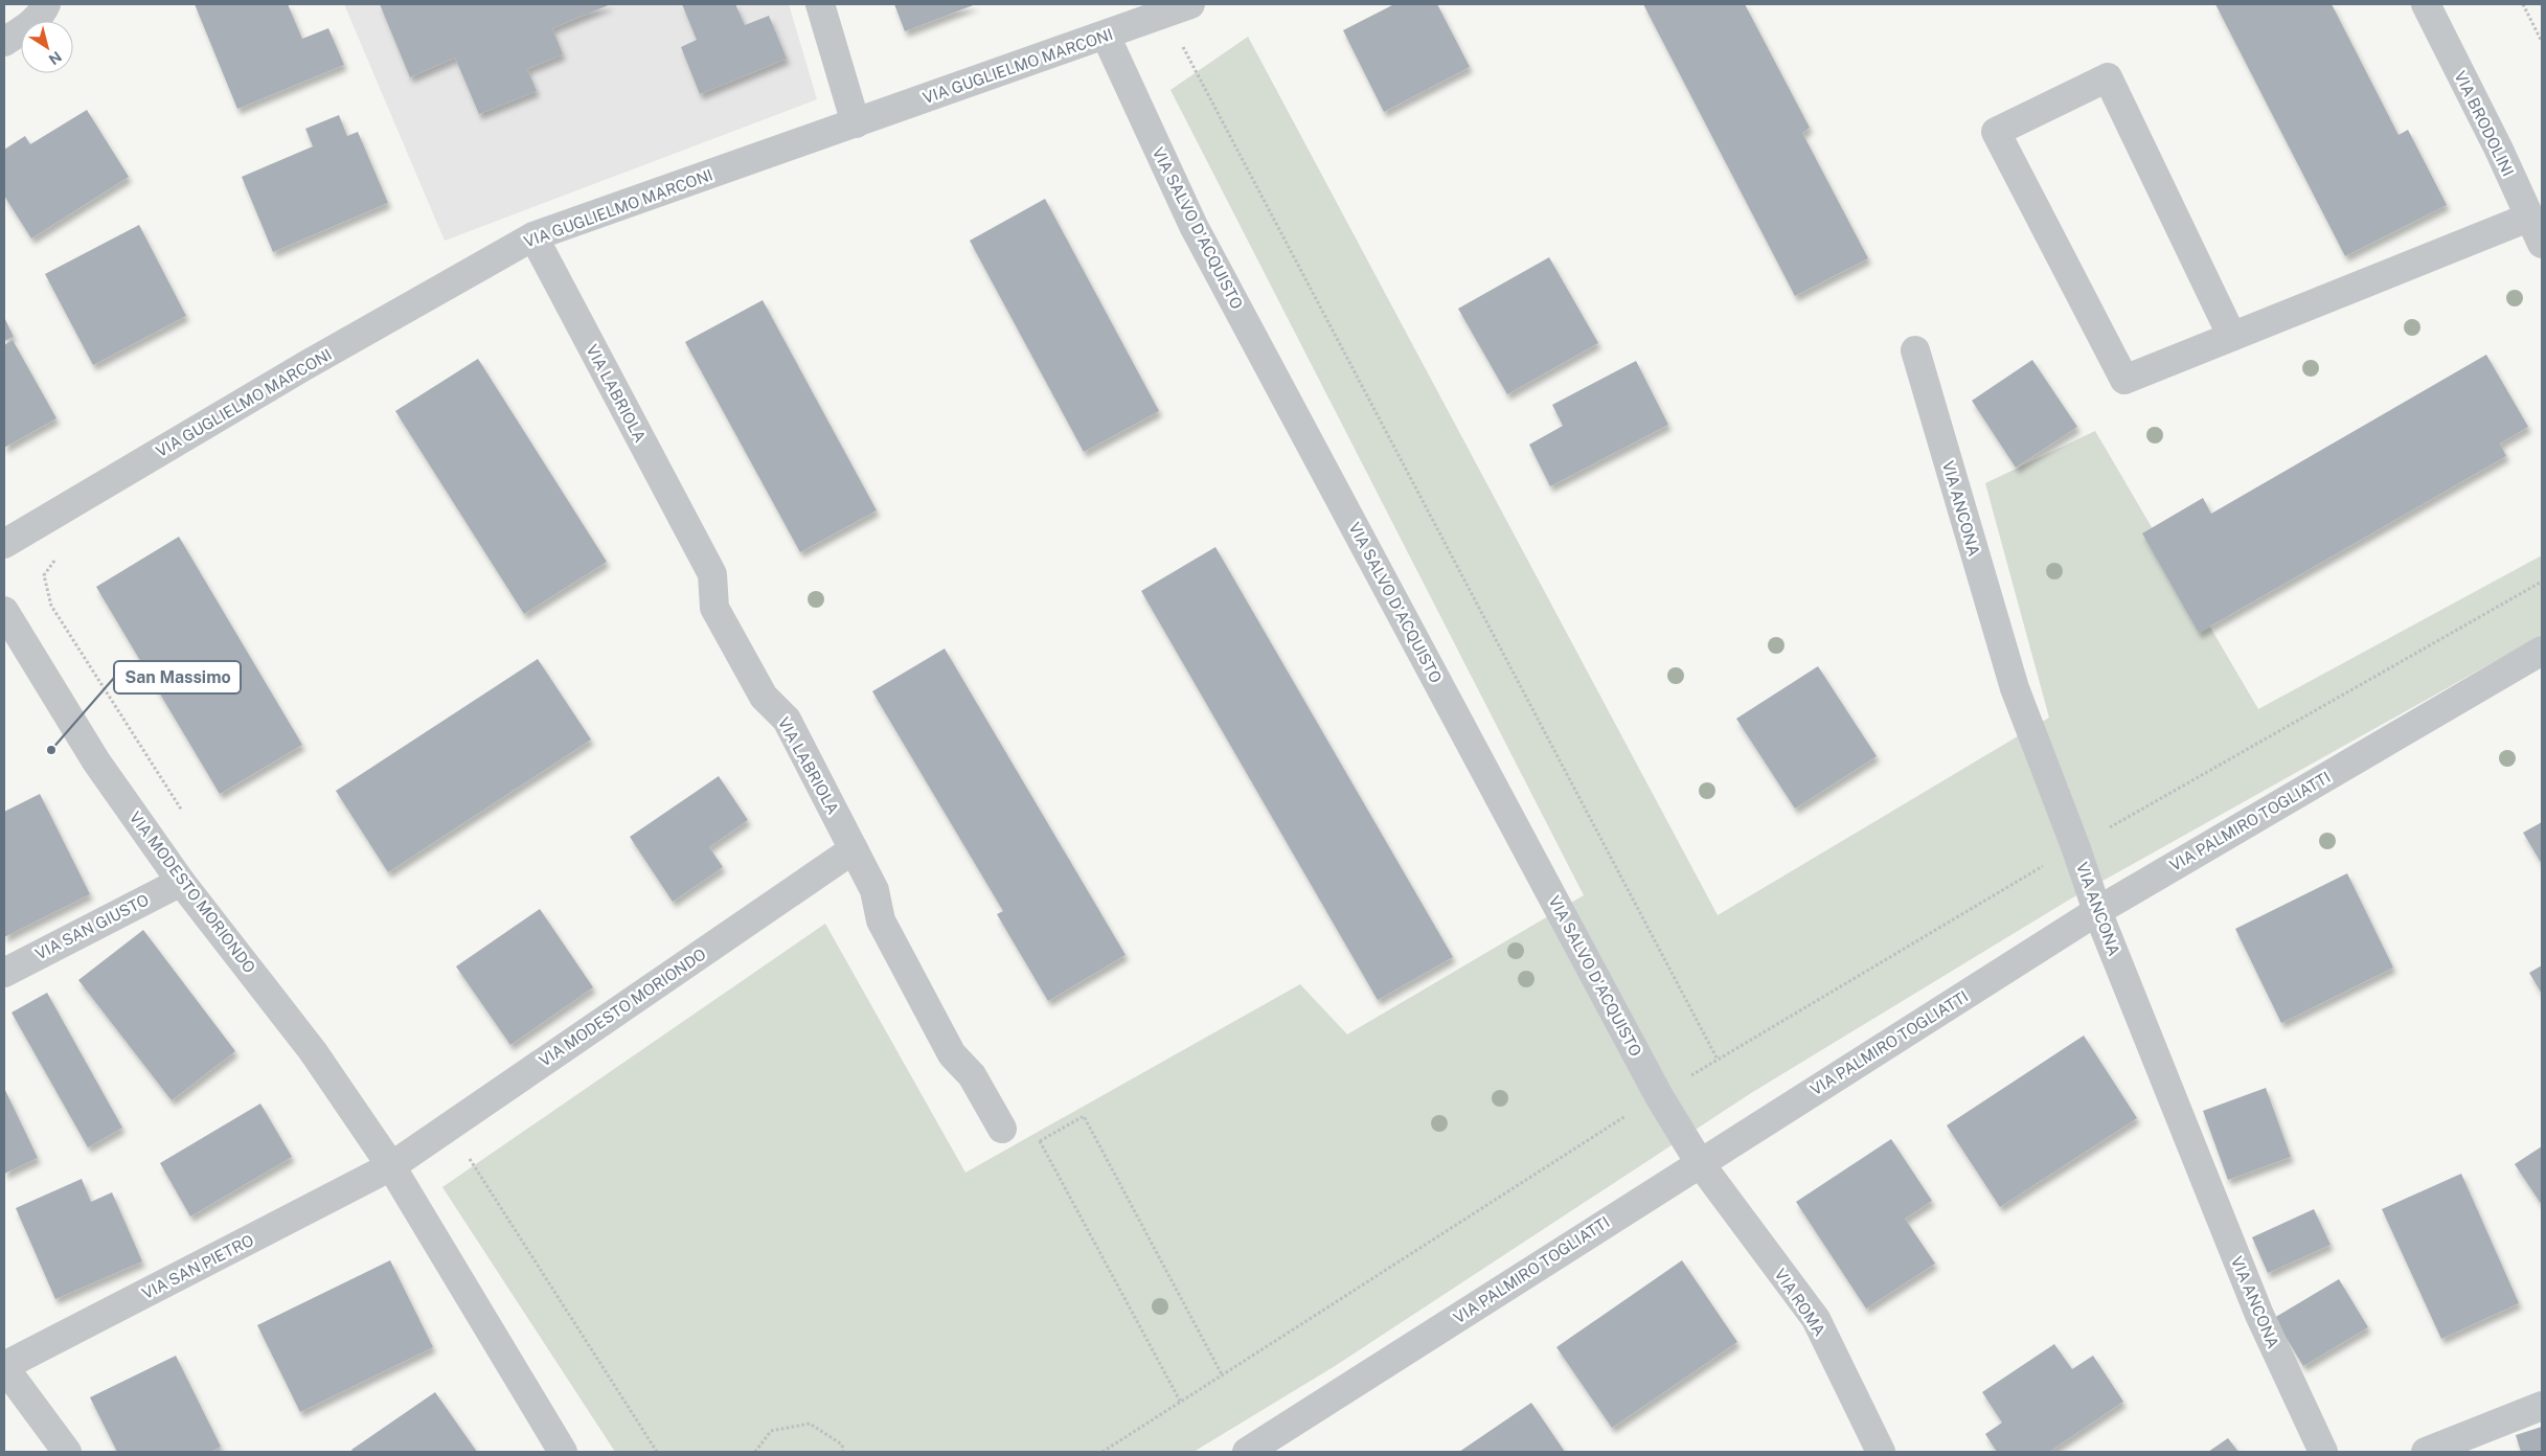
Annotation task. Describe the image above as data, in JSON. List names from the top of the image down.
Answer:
{
  "streets": {
    "street": [
      "VIA GUGLIELMO MARCONI",
      "VIA BRODOLINI",
      "VIA SALVO D'ACQUISTO",
      "VIA LABRIOLA",
      "VIA ANCONA",
      "VIA PALMIRO TOGLIATTI",
      "VIA MODESTO MORIONDO",
      "VIA SAN GIUSTO",
      "VIA SAN PIETRO",
      "VIA ROMA"
    ]
  },
  "crossings": [
    ["VIA GUGLIELMO MARCONI", "VIA SALVO D'ACQUISTO"],
    ["VIA GUGLIELMO MARCONI", "VIA LABRIOLA"],
    ["VIA SALVO D'ACQUISTO", "VIA PALMIRO TOGLIATTI"],
    ["VIA SALVO D'ACQUISTO", "VIA ROMA"],
    ["VIA LABRIOLA", "VIA MODESTO MORIONDO"],
    ["VIA ANCONA", "VIA PALMIRO TOGLIATTI"],
    ["VIA PALMIRO TOGLIATTI", "VIA ROMA"],
    ["VIA MODESTO MORIONDO", "VIA SAN GIUSTO"],
    ["VIA MODESTO MORIONDO", "VIA SAN PIETRO"]
  ],
  "places": ["San Massimo"],
  "north": "bottom right"
}
